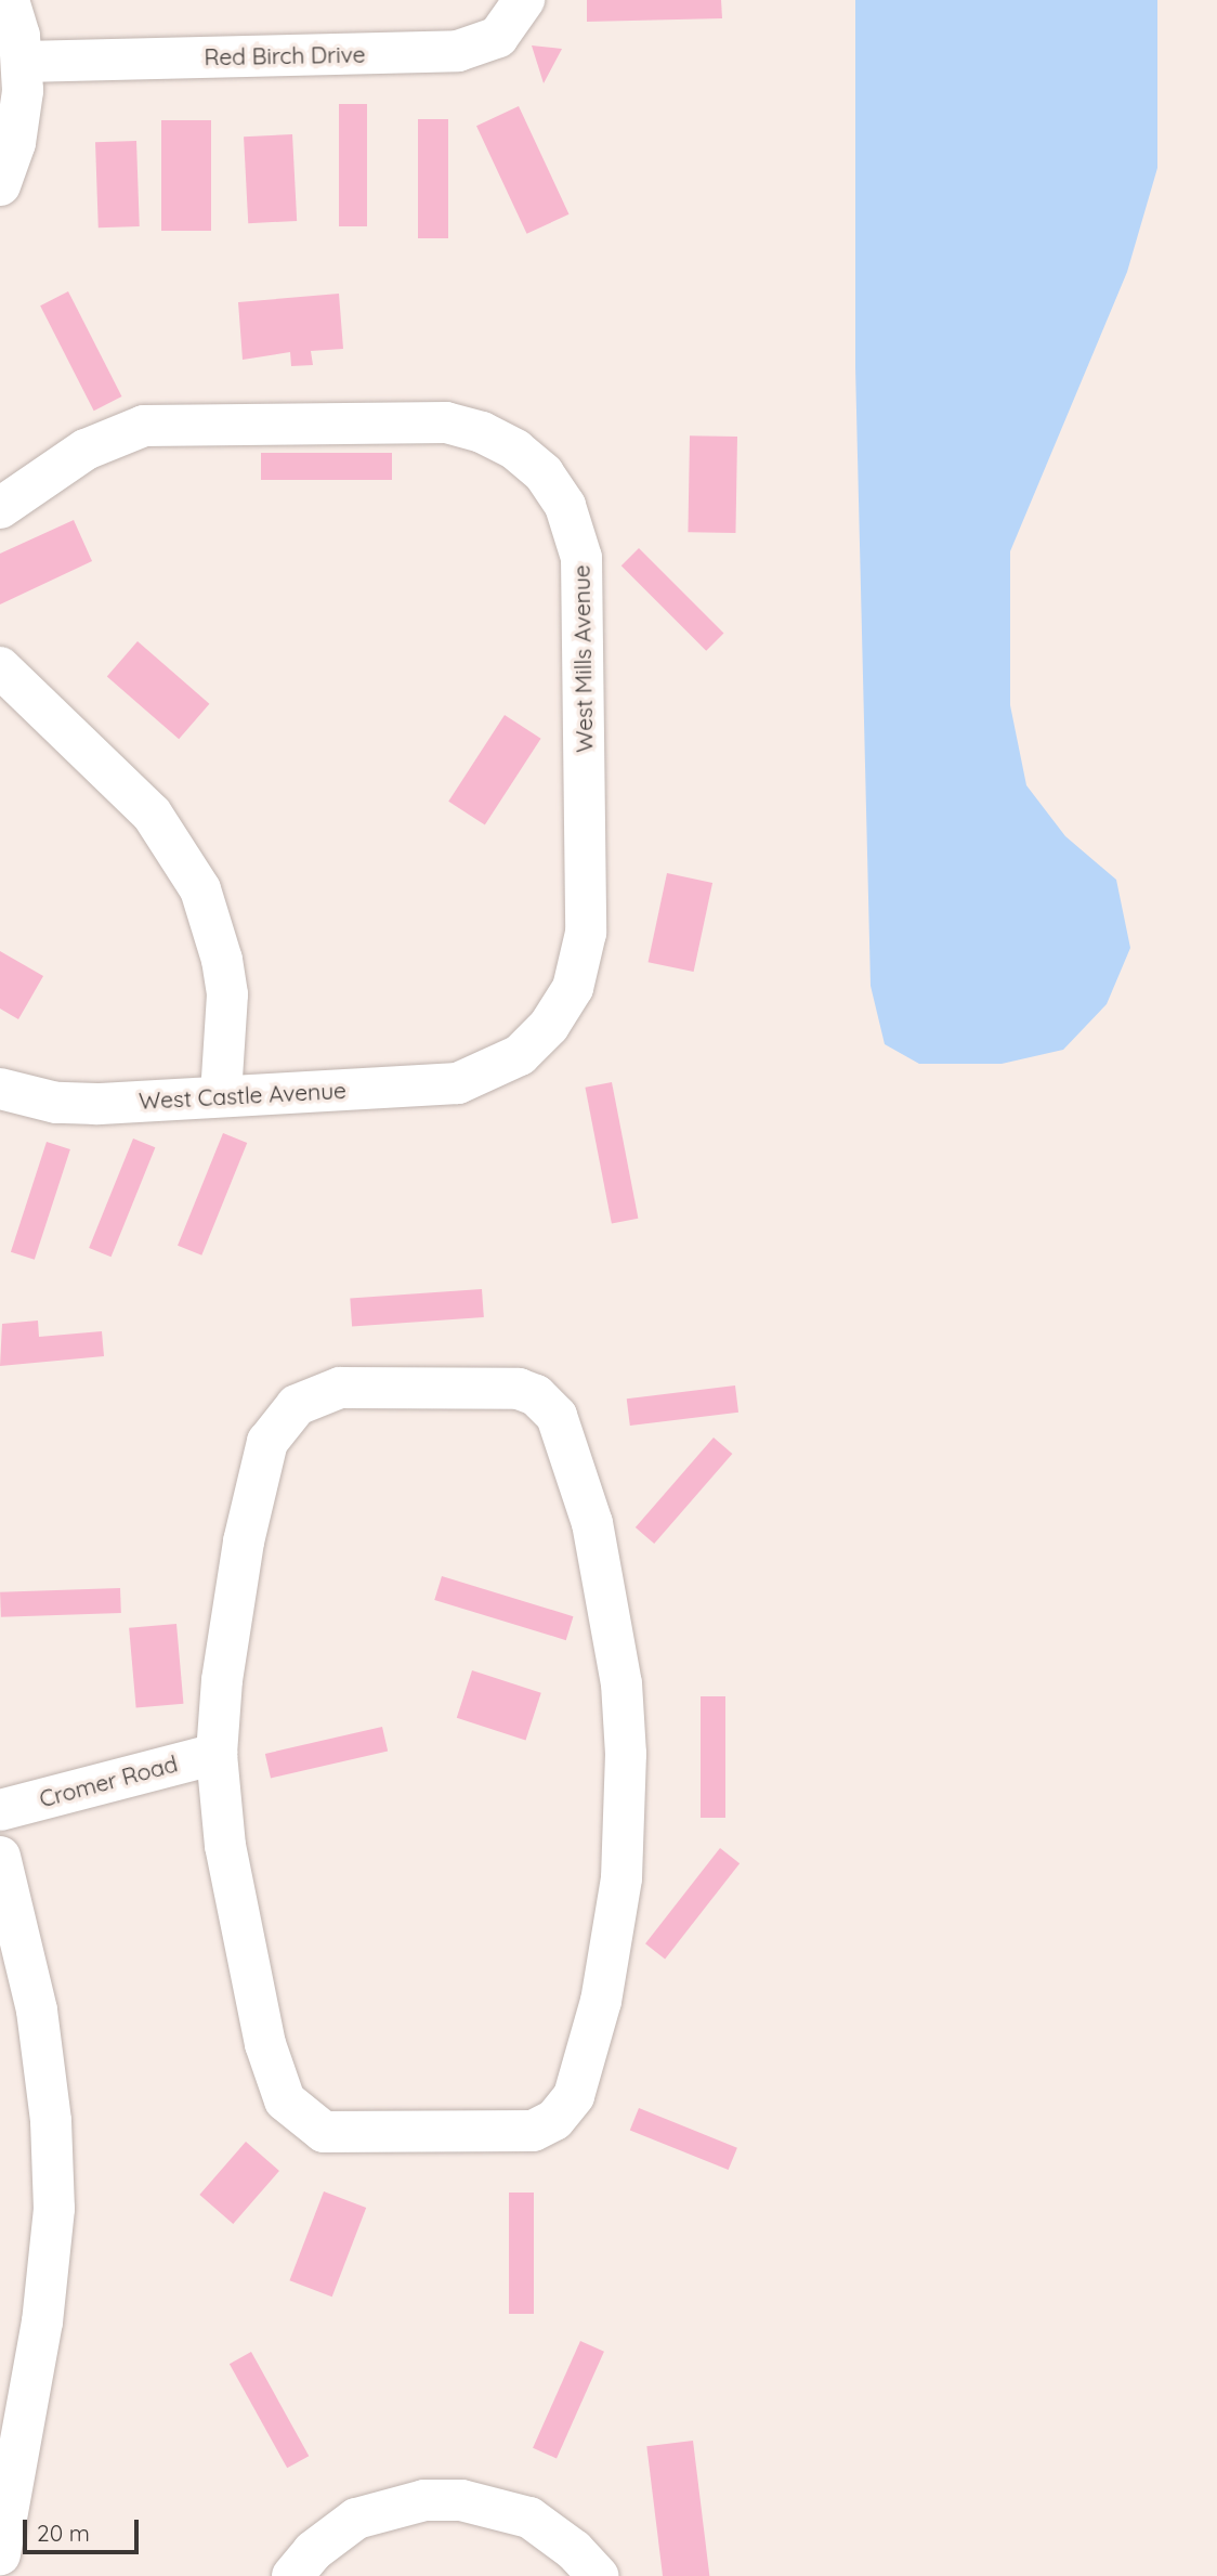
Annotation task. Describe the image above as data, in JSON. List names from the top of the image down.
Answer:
{
  "streets": {
    "street": [
      "Red Birch Drive",
      "West Mills Avenue",
      "West Castle Avenue",
      "Cromer Road"
    ]
  },
  "crossings": [
    ["West Mills Avenue", "West Castle Avenue"]
  ],
  "scale_bar": "20 m"
}
